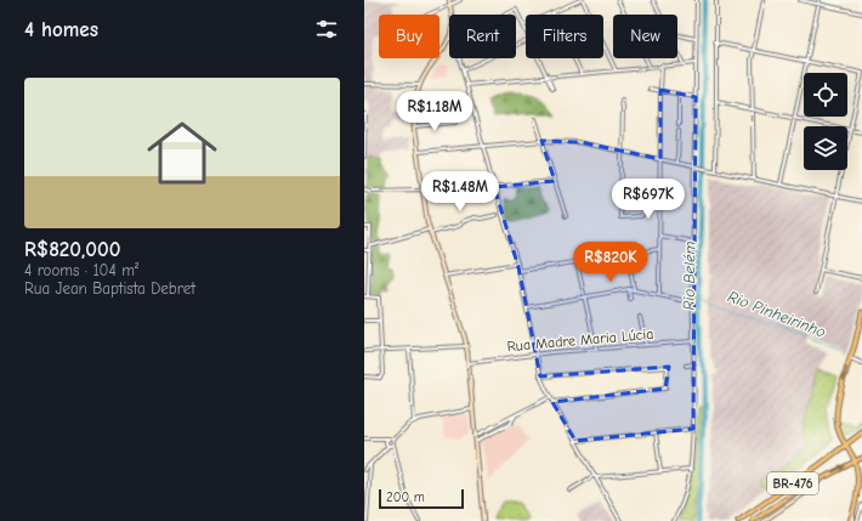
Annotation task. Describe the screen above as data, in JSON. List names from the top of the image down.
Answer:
{
  "streets": {
    "main road": ["BR-476"],
    "street": ["Rua Madre Maria Lúcia"]
  },
  "water": ["Rio Belém", "Rio Pinheirinho"],
  "scale_bar": "200 m",
  "page": {
    "heading": "4 homes",
    "chip": [
      "Buy",
      "Rent",
      "Filters",
      "New"
    ],
    "list": [
      {
        "name": "R$820,000",
        "note": "4 rooms · 104 m² · Rua Jean Baptista Debret"
      }
    ],
    "price": [
      "R$1.18M",
      "R$1.48M",
      "R$697K",
      "R$820K"
    ],
    "scale": "200 m"
  }
}
